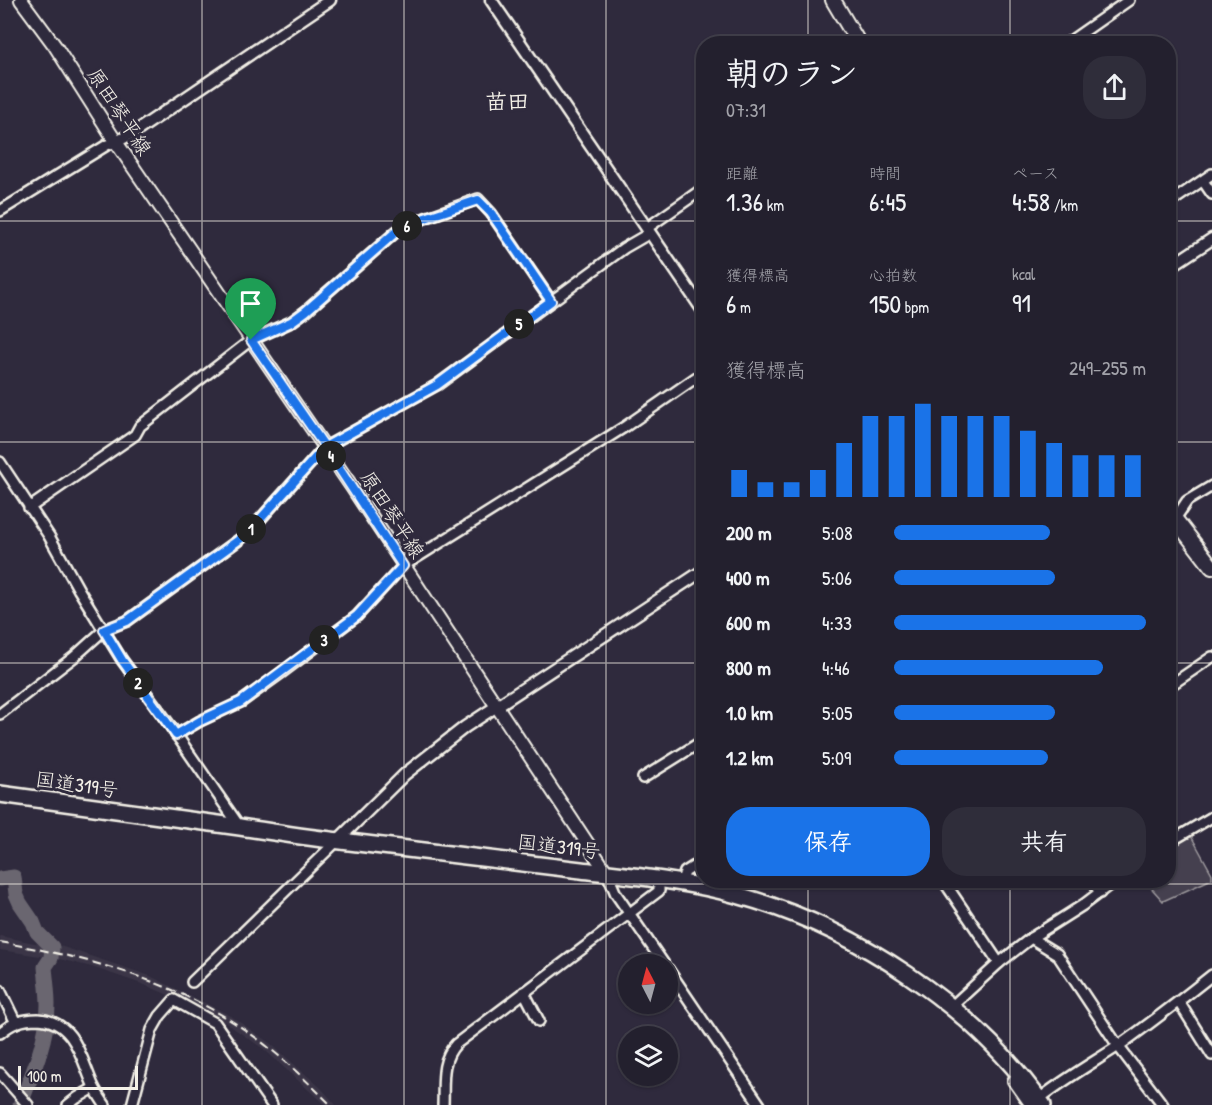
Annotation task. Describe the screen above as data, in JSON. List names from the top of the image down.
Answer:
{
  "streets": {
    "highway": ["国道319号"],
    "main road": ["原田琴平線"]
  },
  "crossings": [
    ["原田琴平線", "国道319号"]
  ],
  "districts": ["苗田"],
  "scale_bar": "100 m",
  "north": "top",
  "page": {
    "heading": ["朝のラン", "07:31"],
    "stats": [
      ["距離", "1.36 km"],
      ["時間", "6:45"],
      ["ペース", "4:58 /km"],
      ["獲得標高", "6 m"],
      ["心拍数", "150 bpm"],
      ["kcal", "91"]
    ],
    "pins": [
      "6",
      "5",
      "4",
      "1",
      "3",
      "2"
    ],
    "chart": ["獲得標高", "249–255 m"],
    "list": [
      {
        "name": "200 m",
        "note": "5:08"
      },
      {
        "name": "400 m",
        "note": "5:06"
      },
      {
        "name": "600 m",
        "note": "4:33"
      },
      {
        "name": "800 m",
        "note": "4:46"
      },
      {
        "name": "1.0 km",
        "note": "5:05"
      },
      {
        "name": "1.2 km",
        "note": "5:09"
      }
    ],
    "buttons": ["保存", "共有"],
    "scale": "100 m"
  }
}
